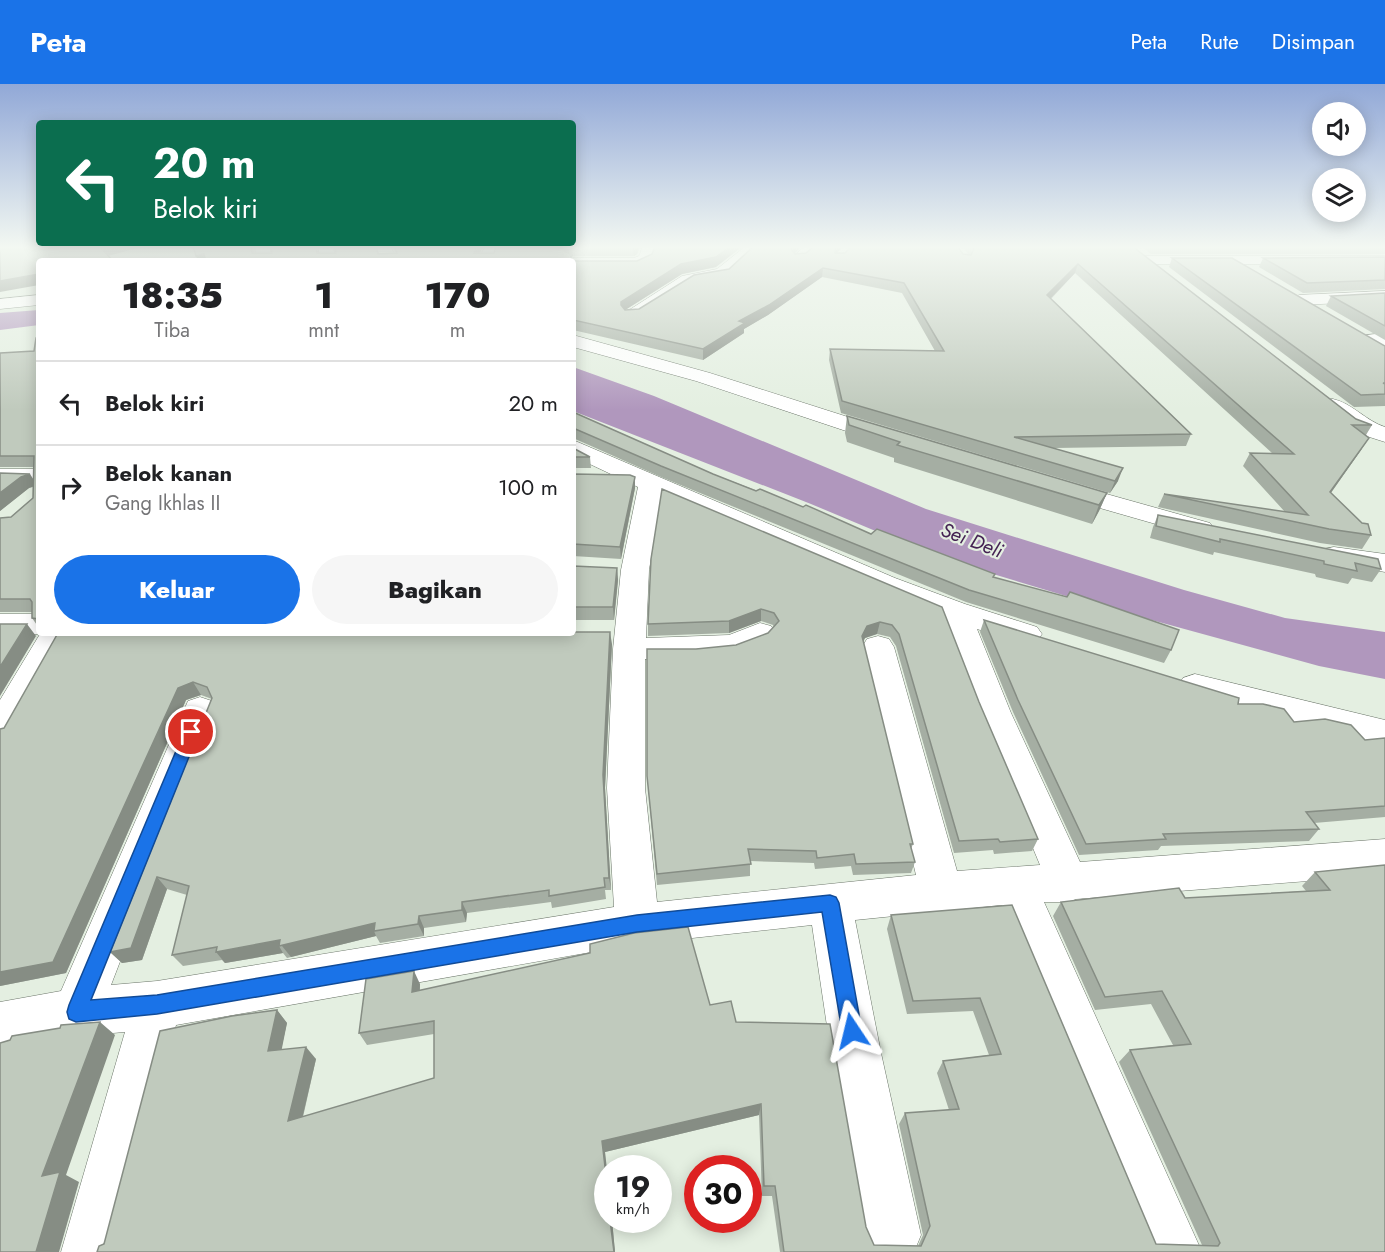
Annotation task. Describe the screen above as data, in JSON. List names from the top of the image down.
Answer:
{
  "water": ["Sei Deli"],
  "page": {
    "header": "Peta",
    "nav": ["Peta", "Rute", "Disimpan"],
    "turn": ["20 m", "Belok kiri"],
    "eta": [
      "18:35",
      "Tiba",
      "1",
      "mnt",
      "170",
      "m"
    ],
    "list": [
      {
        "name": "Belok kiri",
        "value": "20 m"
      },
      {
        "name": "Belok kanan",
        "note": "Gang Ikhlas II",
        "value": "100 m"
      }
    ],
    "buttons": ["Keluar", "Bagikan"],
    "speed": "19 km/h",
    "limit": "30"
  }
}
